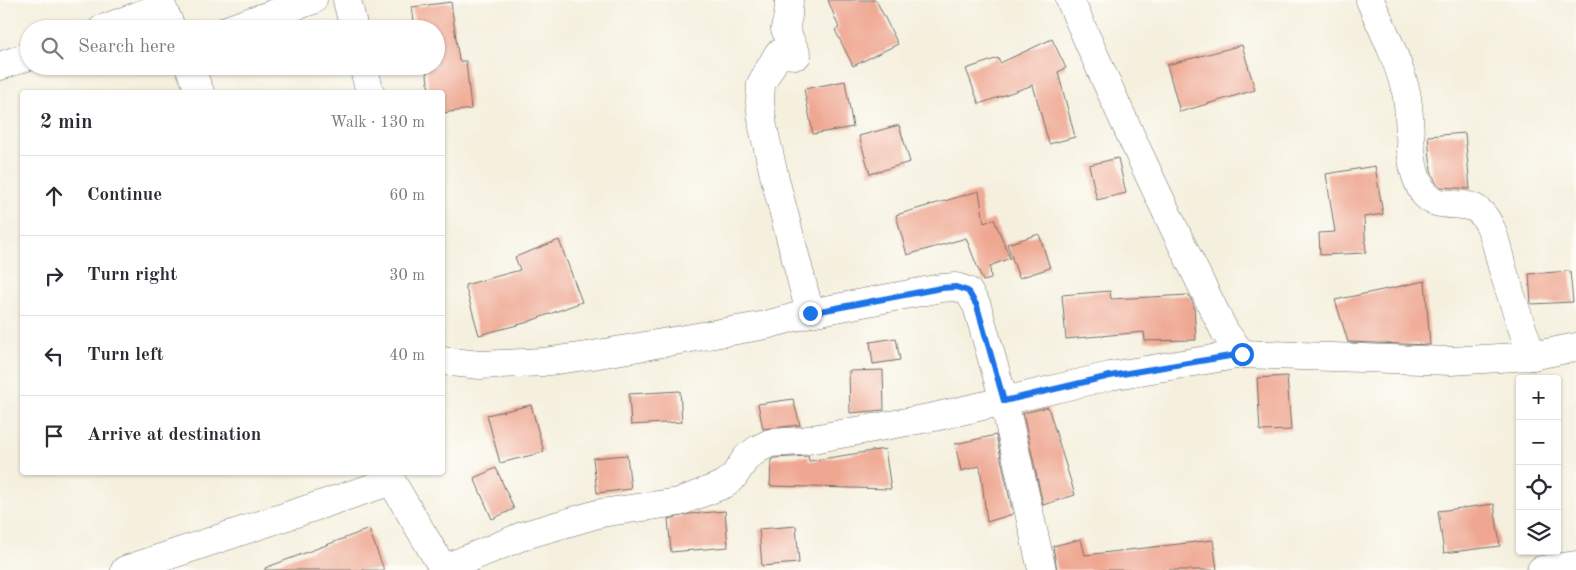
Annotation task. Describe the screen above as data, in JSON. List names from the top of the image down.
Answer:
{
  "page": {
    "search": "Search here",
    "heading": ["2 min", "Walk · 130 m"],
    "list": [
      ["Continue", "60 m"],
      ["Turn right", "30 m"],
      ["Turn left", "40 m"],
      "Arrive at destination"
    ],
    "map_buttons": ["+", "−"]
  }
}
